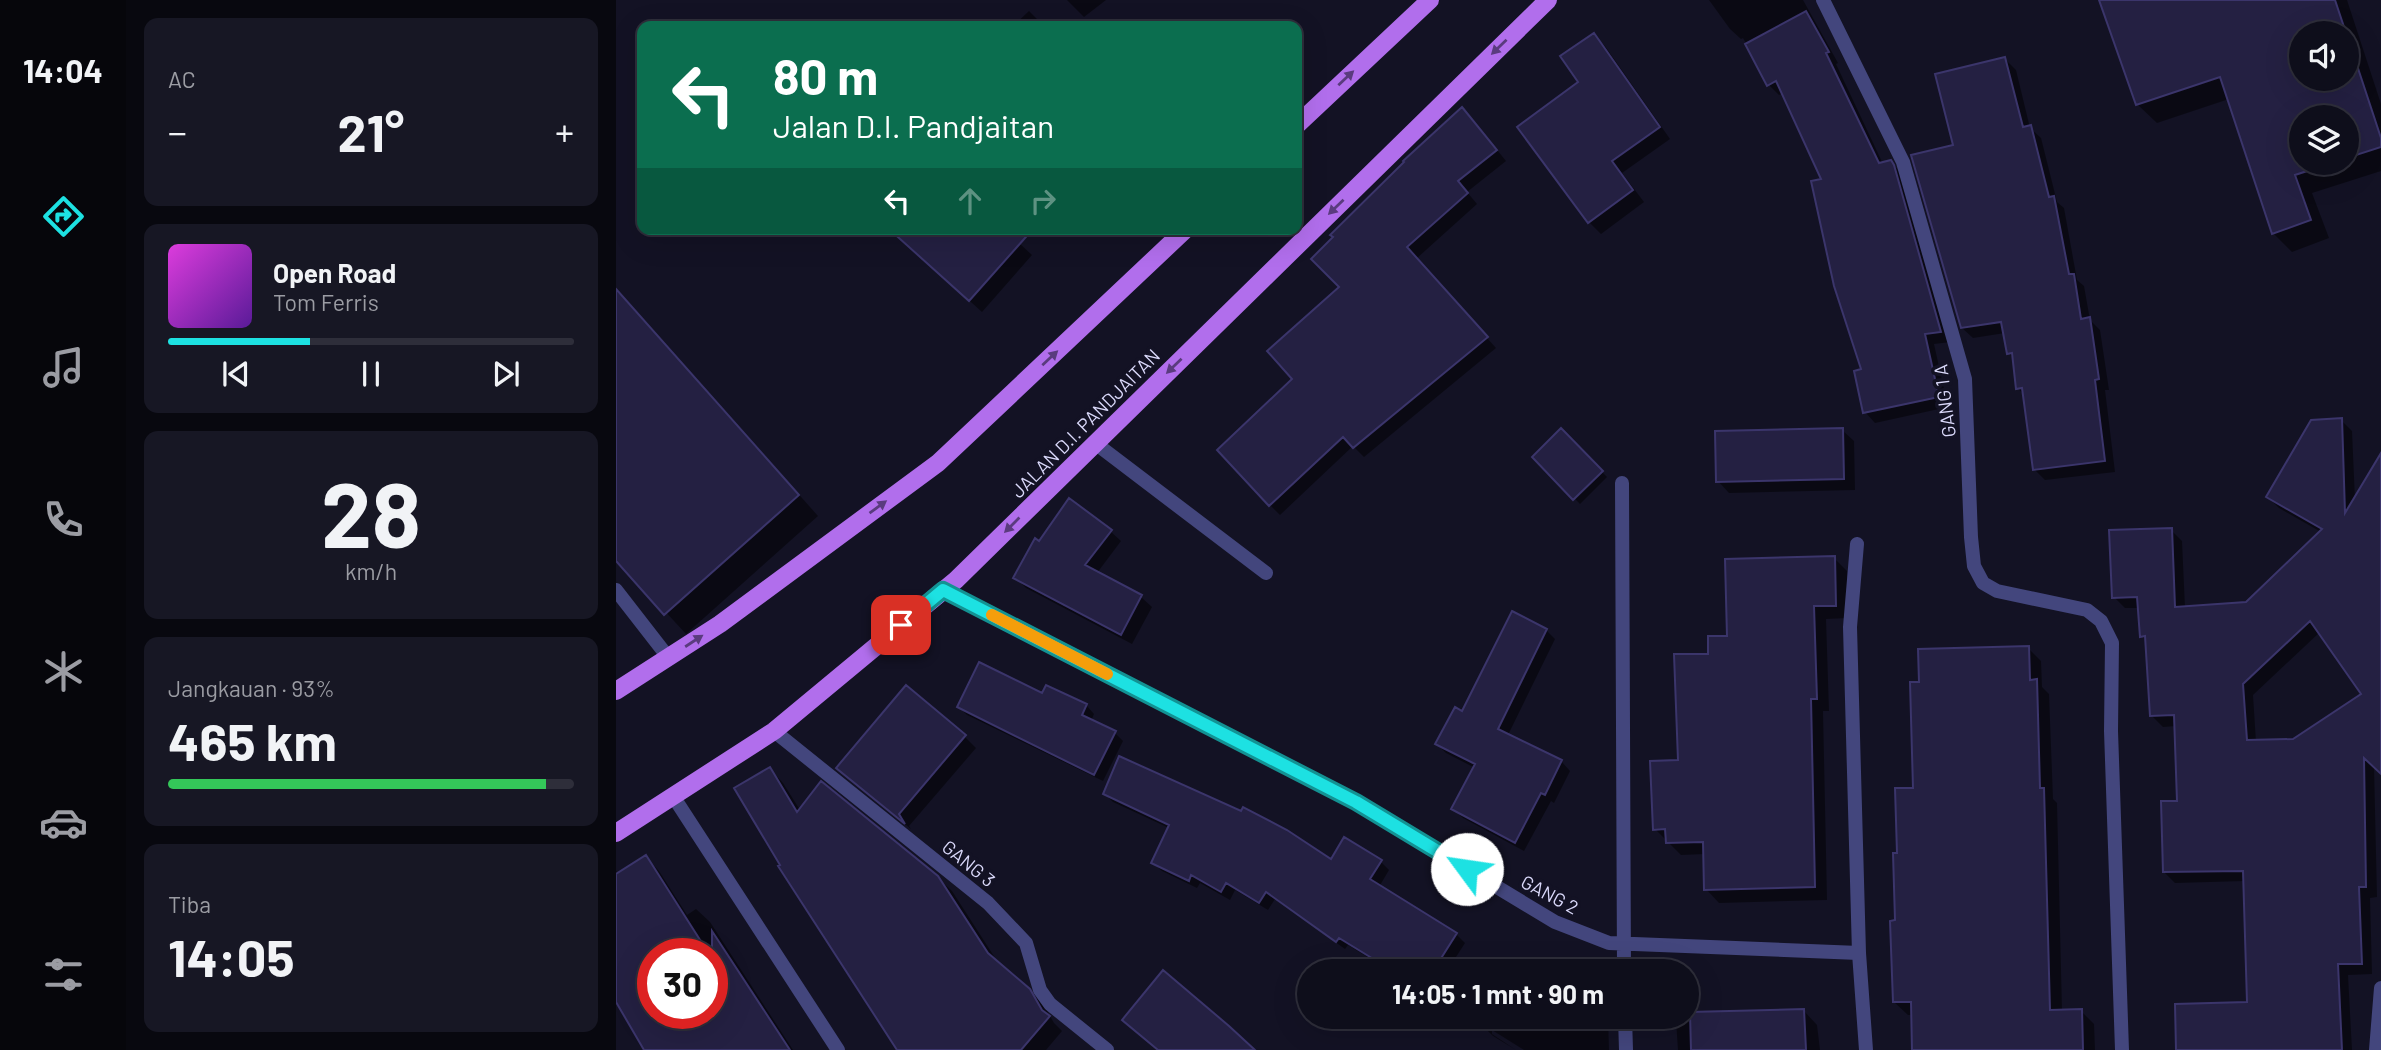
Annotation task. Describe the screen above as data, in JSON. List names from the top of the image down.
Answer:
{
  "streets": {
    "main road": ["JALAN D.I. PANDJAITAN"],
    "street": ["GANG 1 A", "GANG 3", "GANG 2"]
  },
  "crossings": [
    ["JALAN D.I. PANDJAITAN", "GANG 3"],
    ["JALAN D.I. PANDJAITAN", "GANG 2"]
  ],
  "page": {
    "tabs": "14:04",
    "tile": [
      "AC",
      ["28", "km/h"],
      ["Jangkauan · 93%", "465 km"],
      ["Tiba", "14:05"]
    ],
    "turn": ["80 m", "Jalan D.I. Pandjaitan"],
    "heat": ["−", "21°", "+"],
    "song": ["Open Road", "Tom Ferris"],
    "limit": "30",
    "trip": "14:05 · 1 mnt · 90 m"
  }
}
